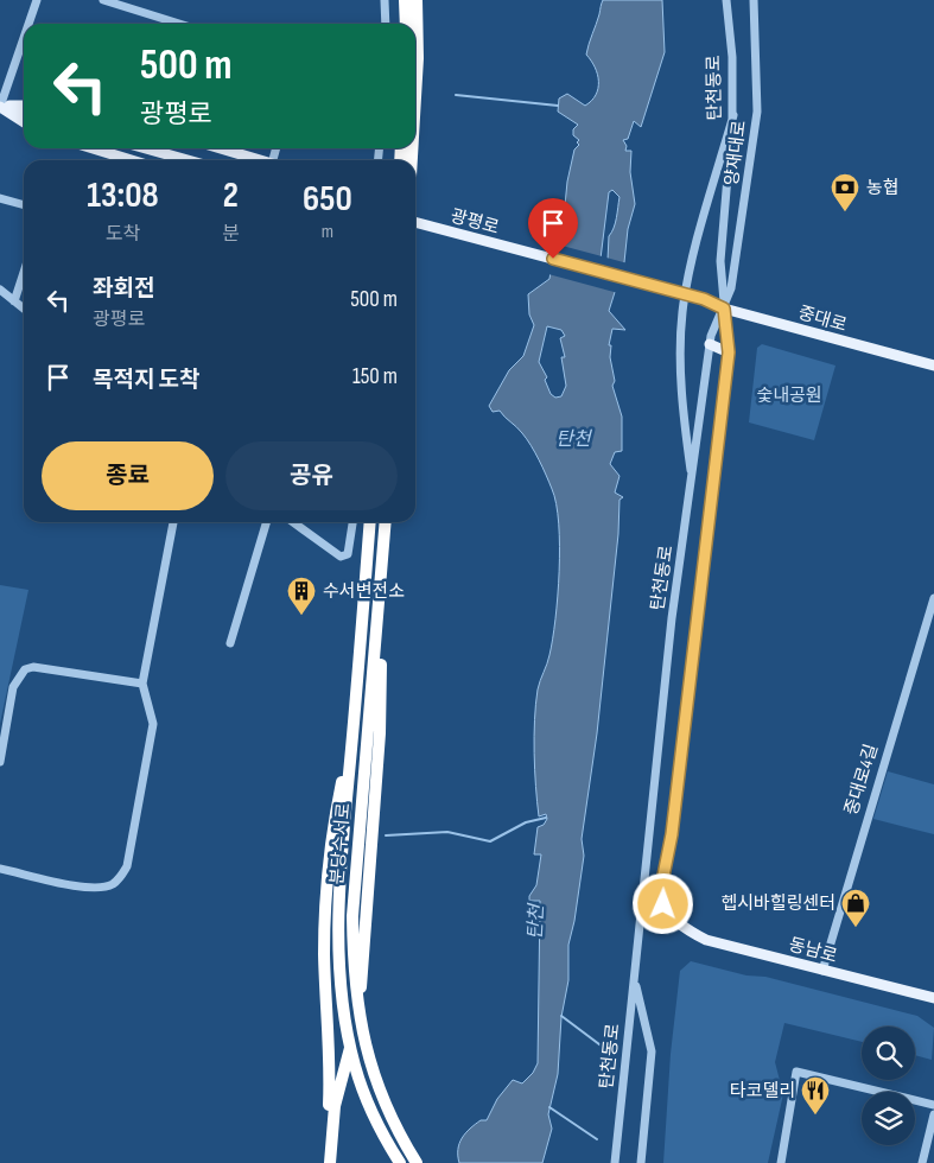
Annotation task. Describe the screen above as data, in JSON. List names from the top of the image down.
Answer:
{
  "streets": {
    "highway": ["분당수서로"],
    "main road": ["광평로", "중대로", "동남로"],
    "street": ["탄천동로", "양재대로", "중대로4길"]
  },
  "crossings": [
    ["탄천동로", "양재대로"],
    ["탄천동로", "중대로"],
    ["양재대로", "중대로"],
    ["광평로", "중대로"],
    ["중대로4길", "동남로"]
  ],
  "water": ["탄천"],
  "parks": ["숯내공원"],
  "places": {
    "bank": ["농협"],
    "building": ["수서변전소"],
    "shop": ["헵시바힐링센터"],
    "restaurant": ["타코델리"]
  },
  "page": {
    "turn": ["500 m", "광평로"],
    "eta": [
      "13:08",
      "도착",
      "2",
      "분",
      "650",
      "m"
    ],
    "list": [
      {
        "name": "좌회전",
        "note": "광평로",
        "value": "500 m"
      },
      {
        "name": "목적지 도착",
        "value": "150 m"
      }
    ],
    "buttons": ["종료", "공유"]
  }
}
